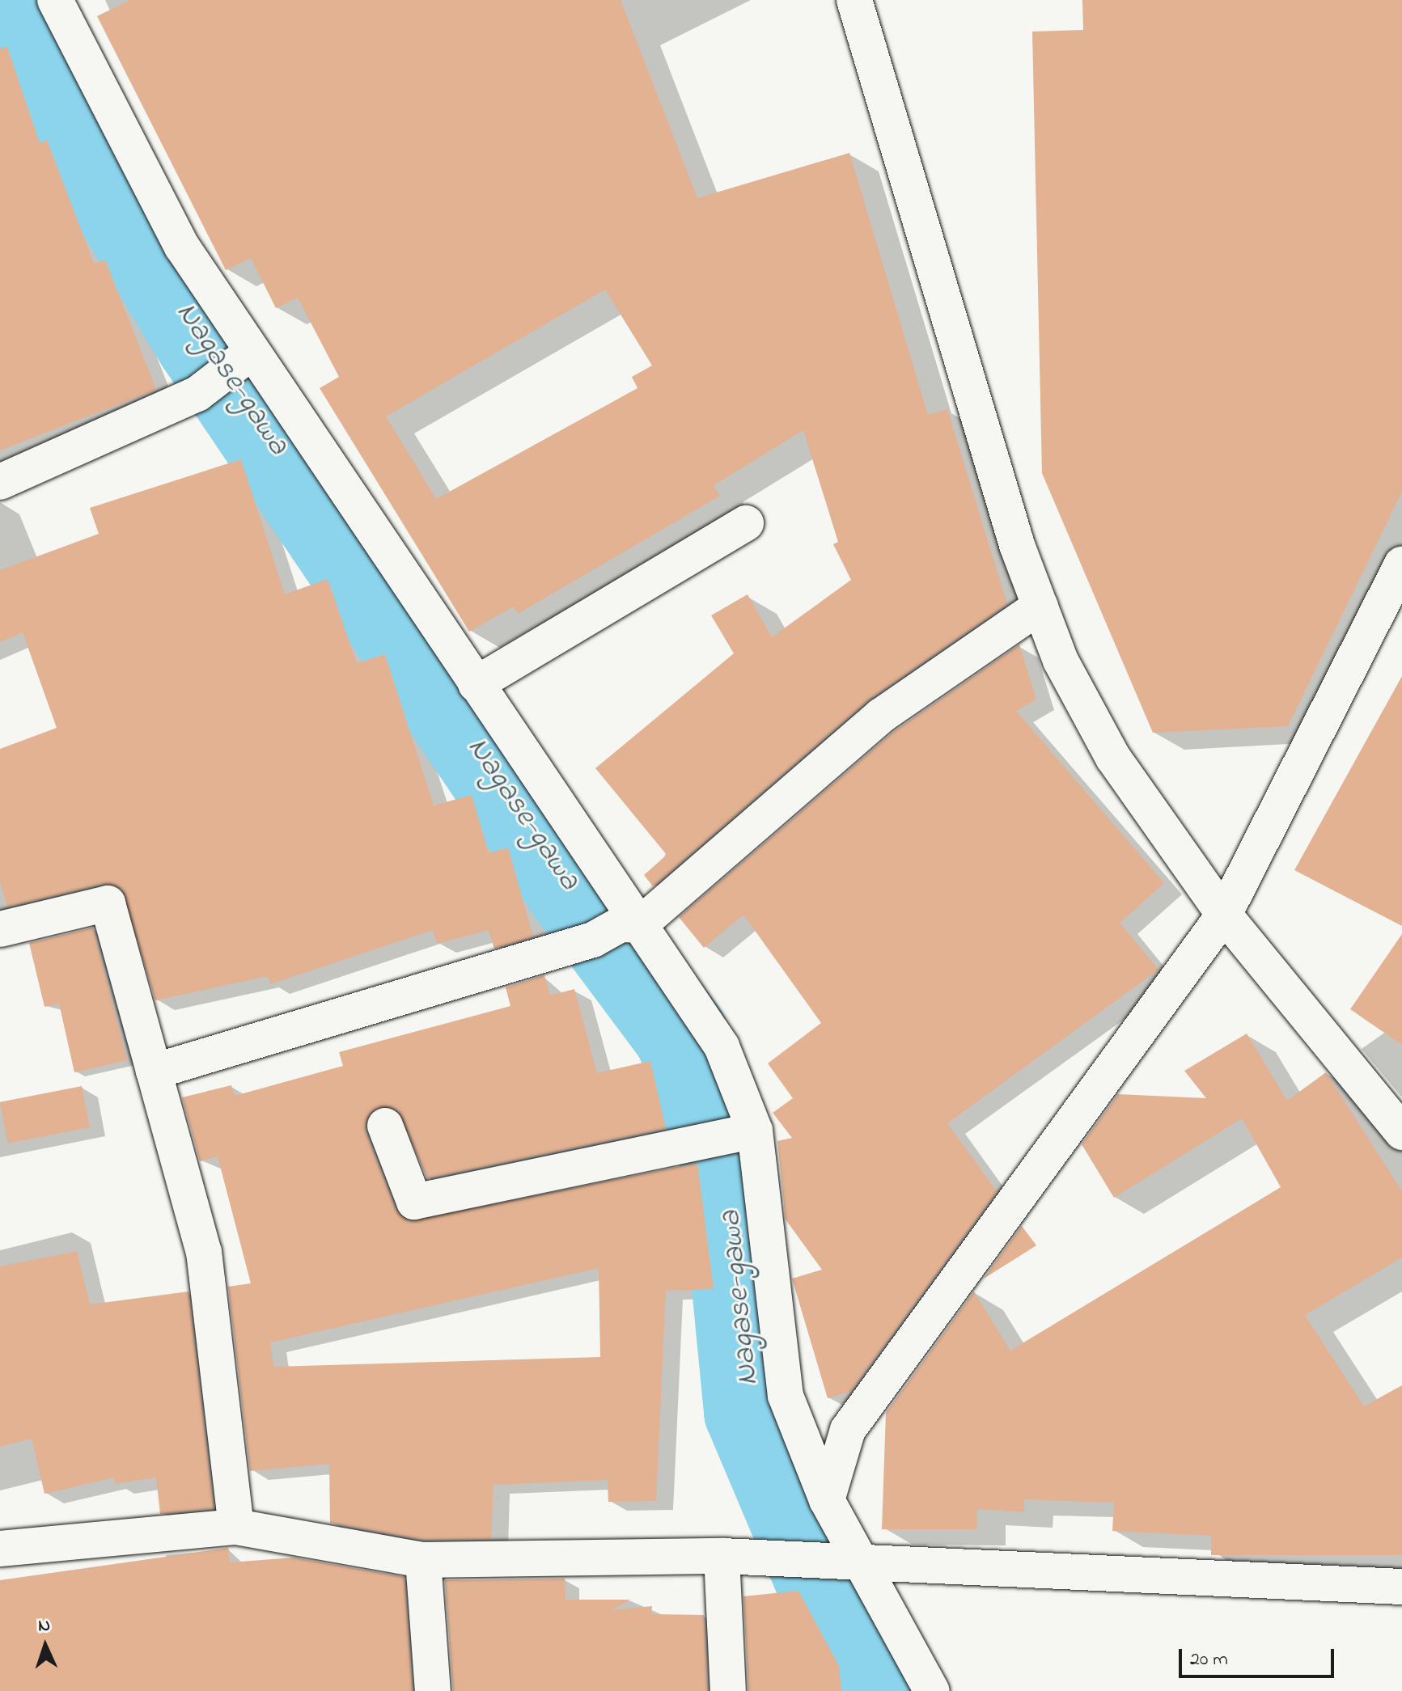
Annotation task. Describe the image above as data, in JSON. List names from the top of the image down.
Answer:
{
  "water": ["Nagase-gawa"],
  "scale_bar": "20 m",
  "north": "top"
}
